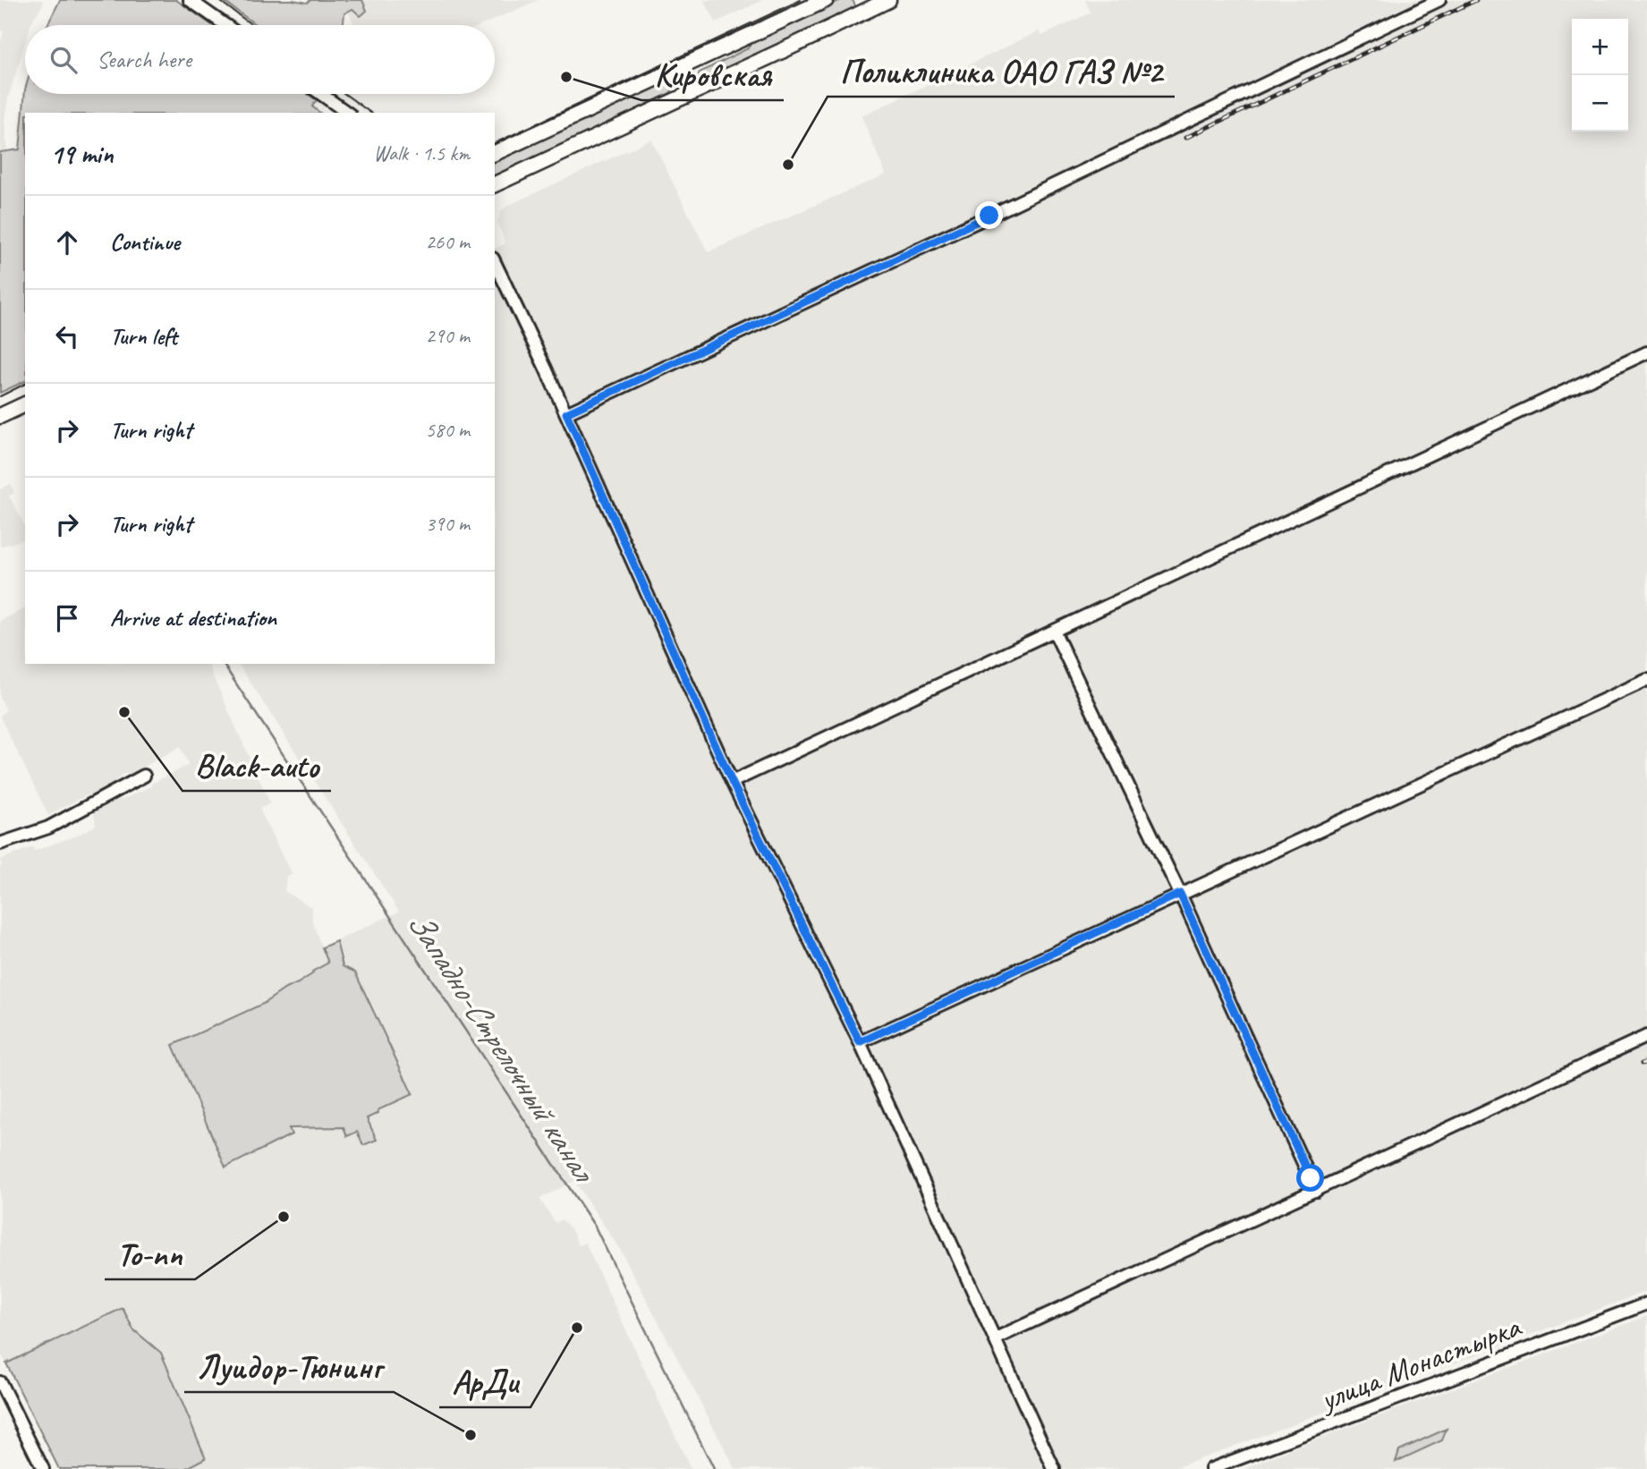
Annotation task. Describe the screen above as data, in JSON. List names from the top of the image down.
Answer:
{
  "streets": {
    "street": ["улица Монастырка"]
  },
  "water": ["Западно-Стрелочный канал"],
  "places": [
    "Кировская",
    "Поликлиника ОАО ГАЗ №2",
    "Black-auto",
    "To-nn",
    "АрДи",
    "Луидор-Тюнинг"
  ],
  "page": {
    "map_buttons": ["+", "−"],
    "search": "Search here",
    "heading": ["19 min", "Walk · 1.5 km"],
    "list": [
      ["Continue", "260 m"],
      ["Turn left", "290 m"],
      ["Turn right", "580 m"],
      ["Turn right", "390 m"],
      "Arrive at destination"
    ]
  }
}
